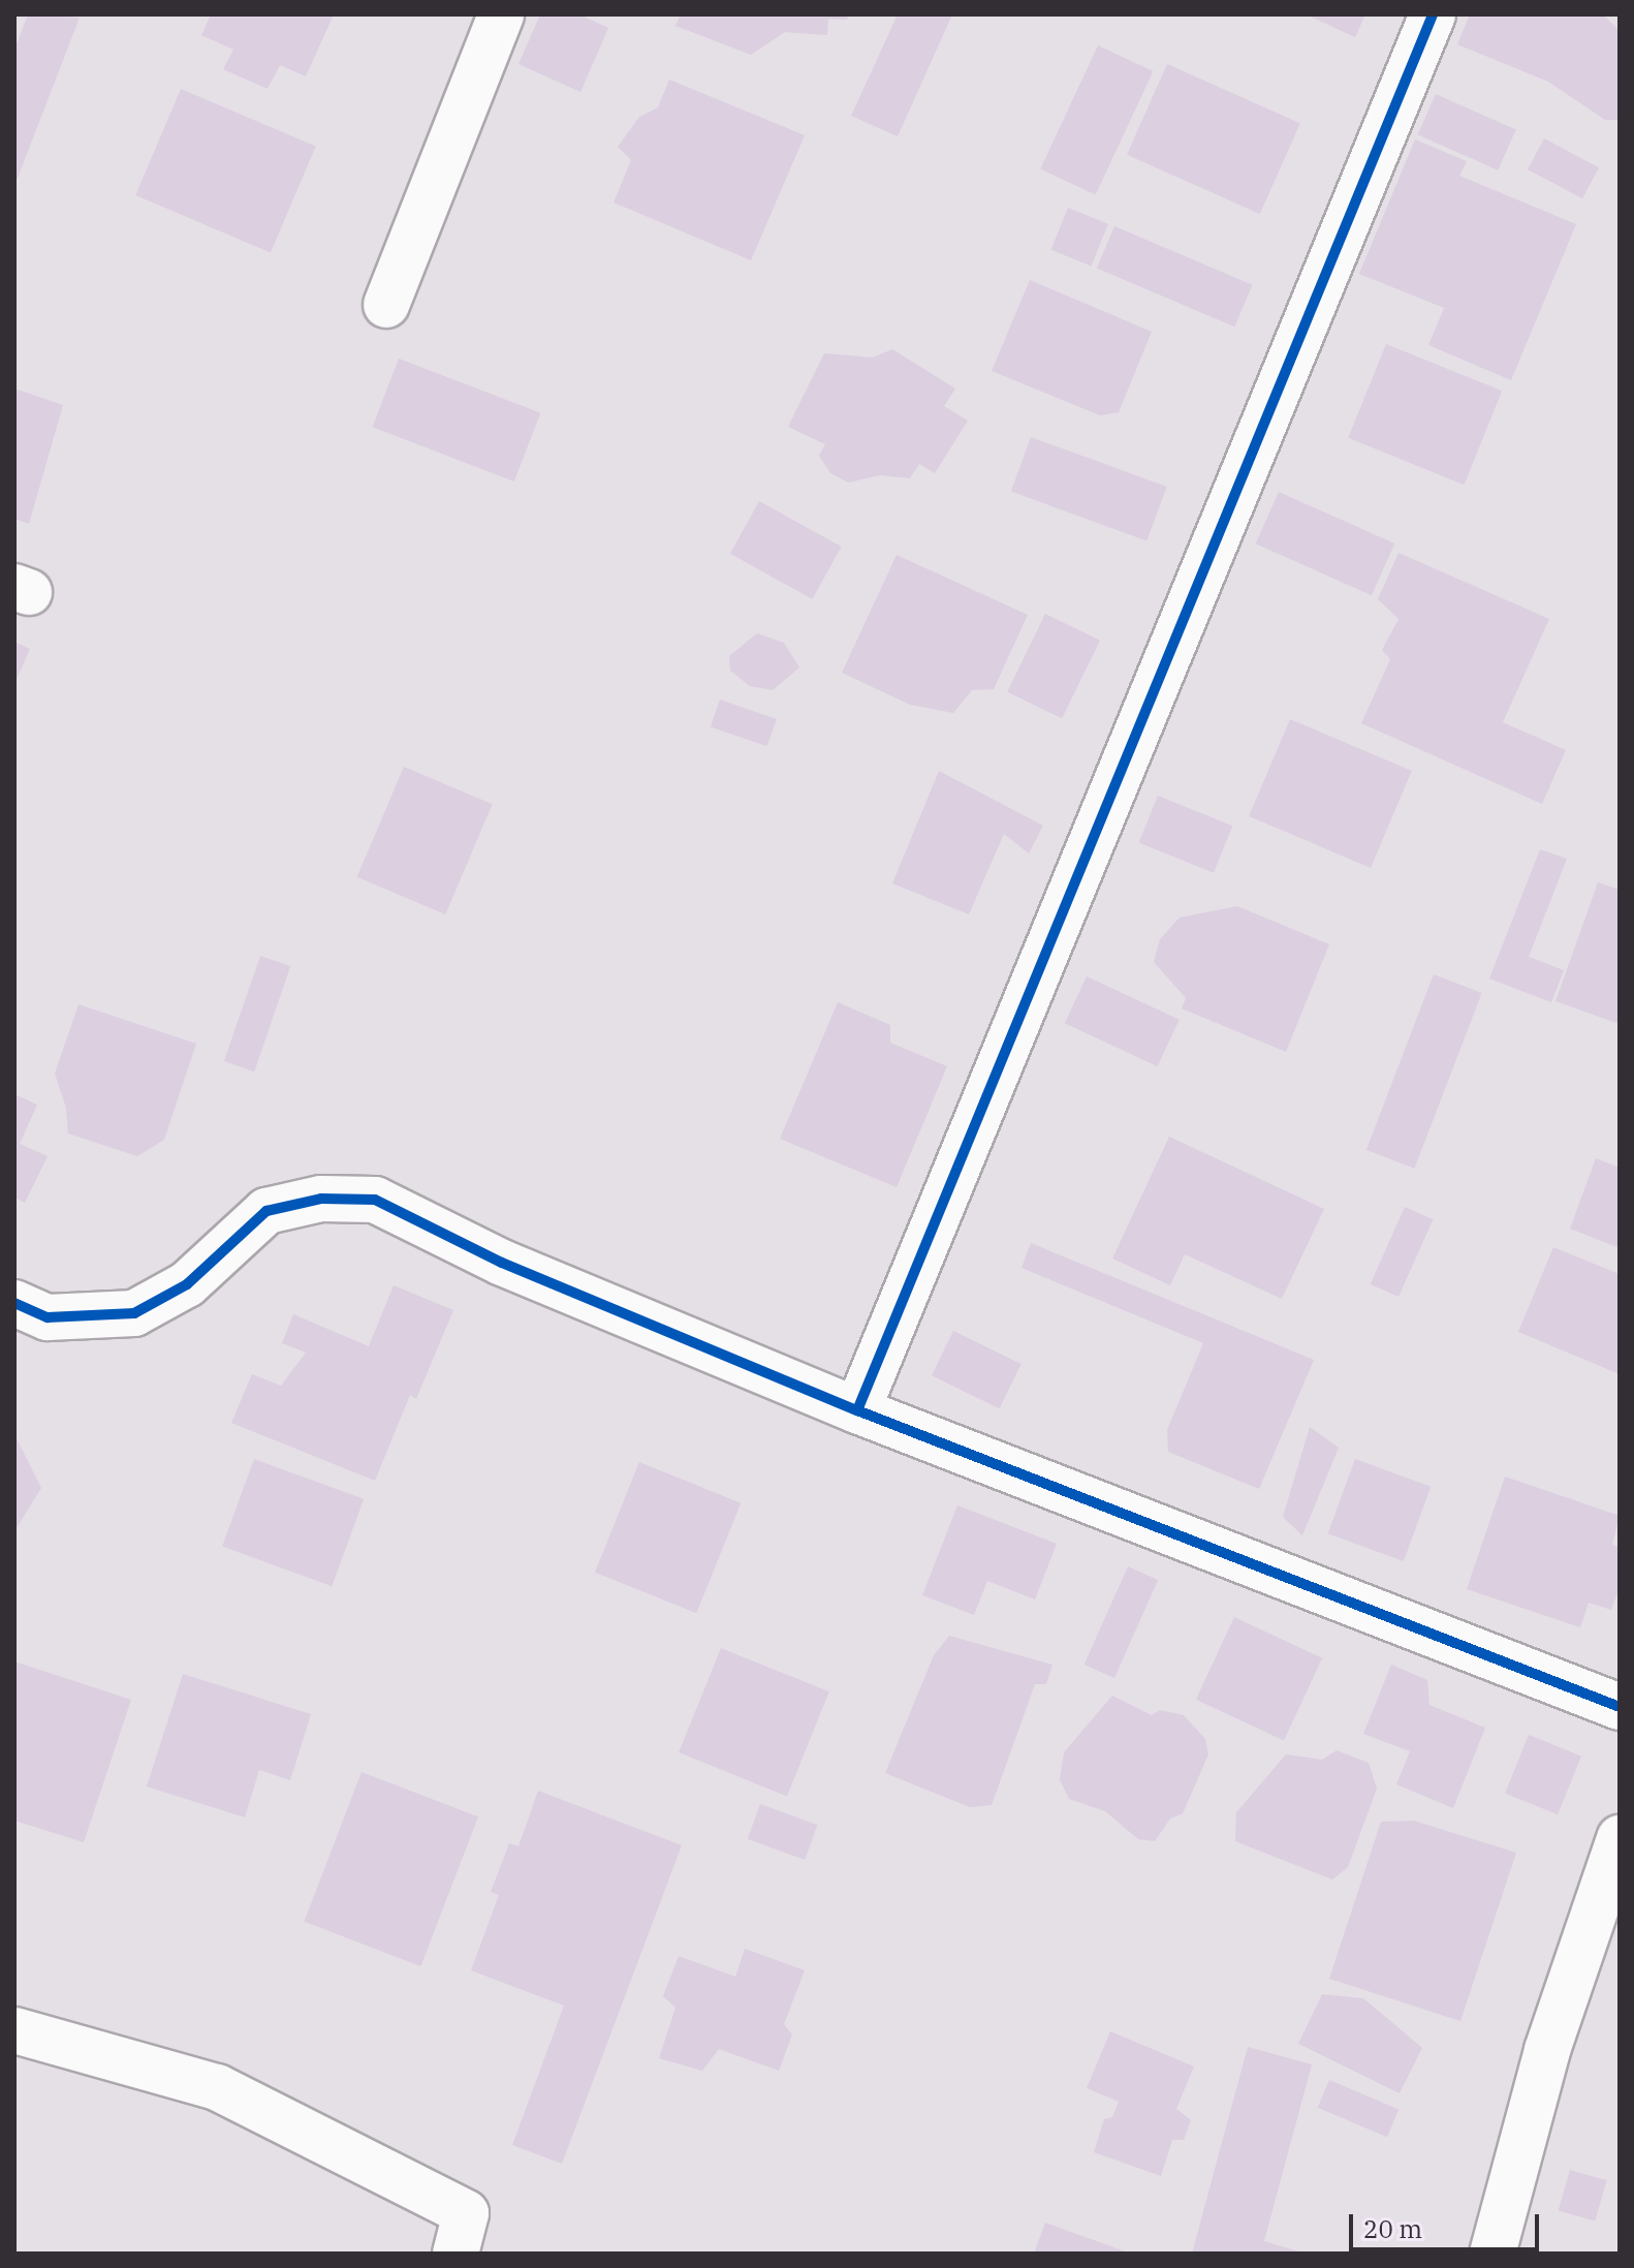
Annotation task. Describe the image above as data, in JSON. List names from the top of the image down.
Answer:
{
  "scale_bar": "20 m"
}
